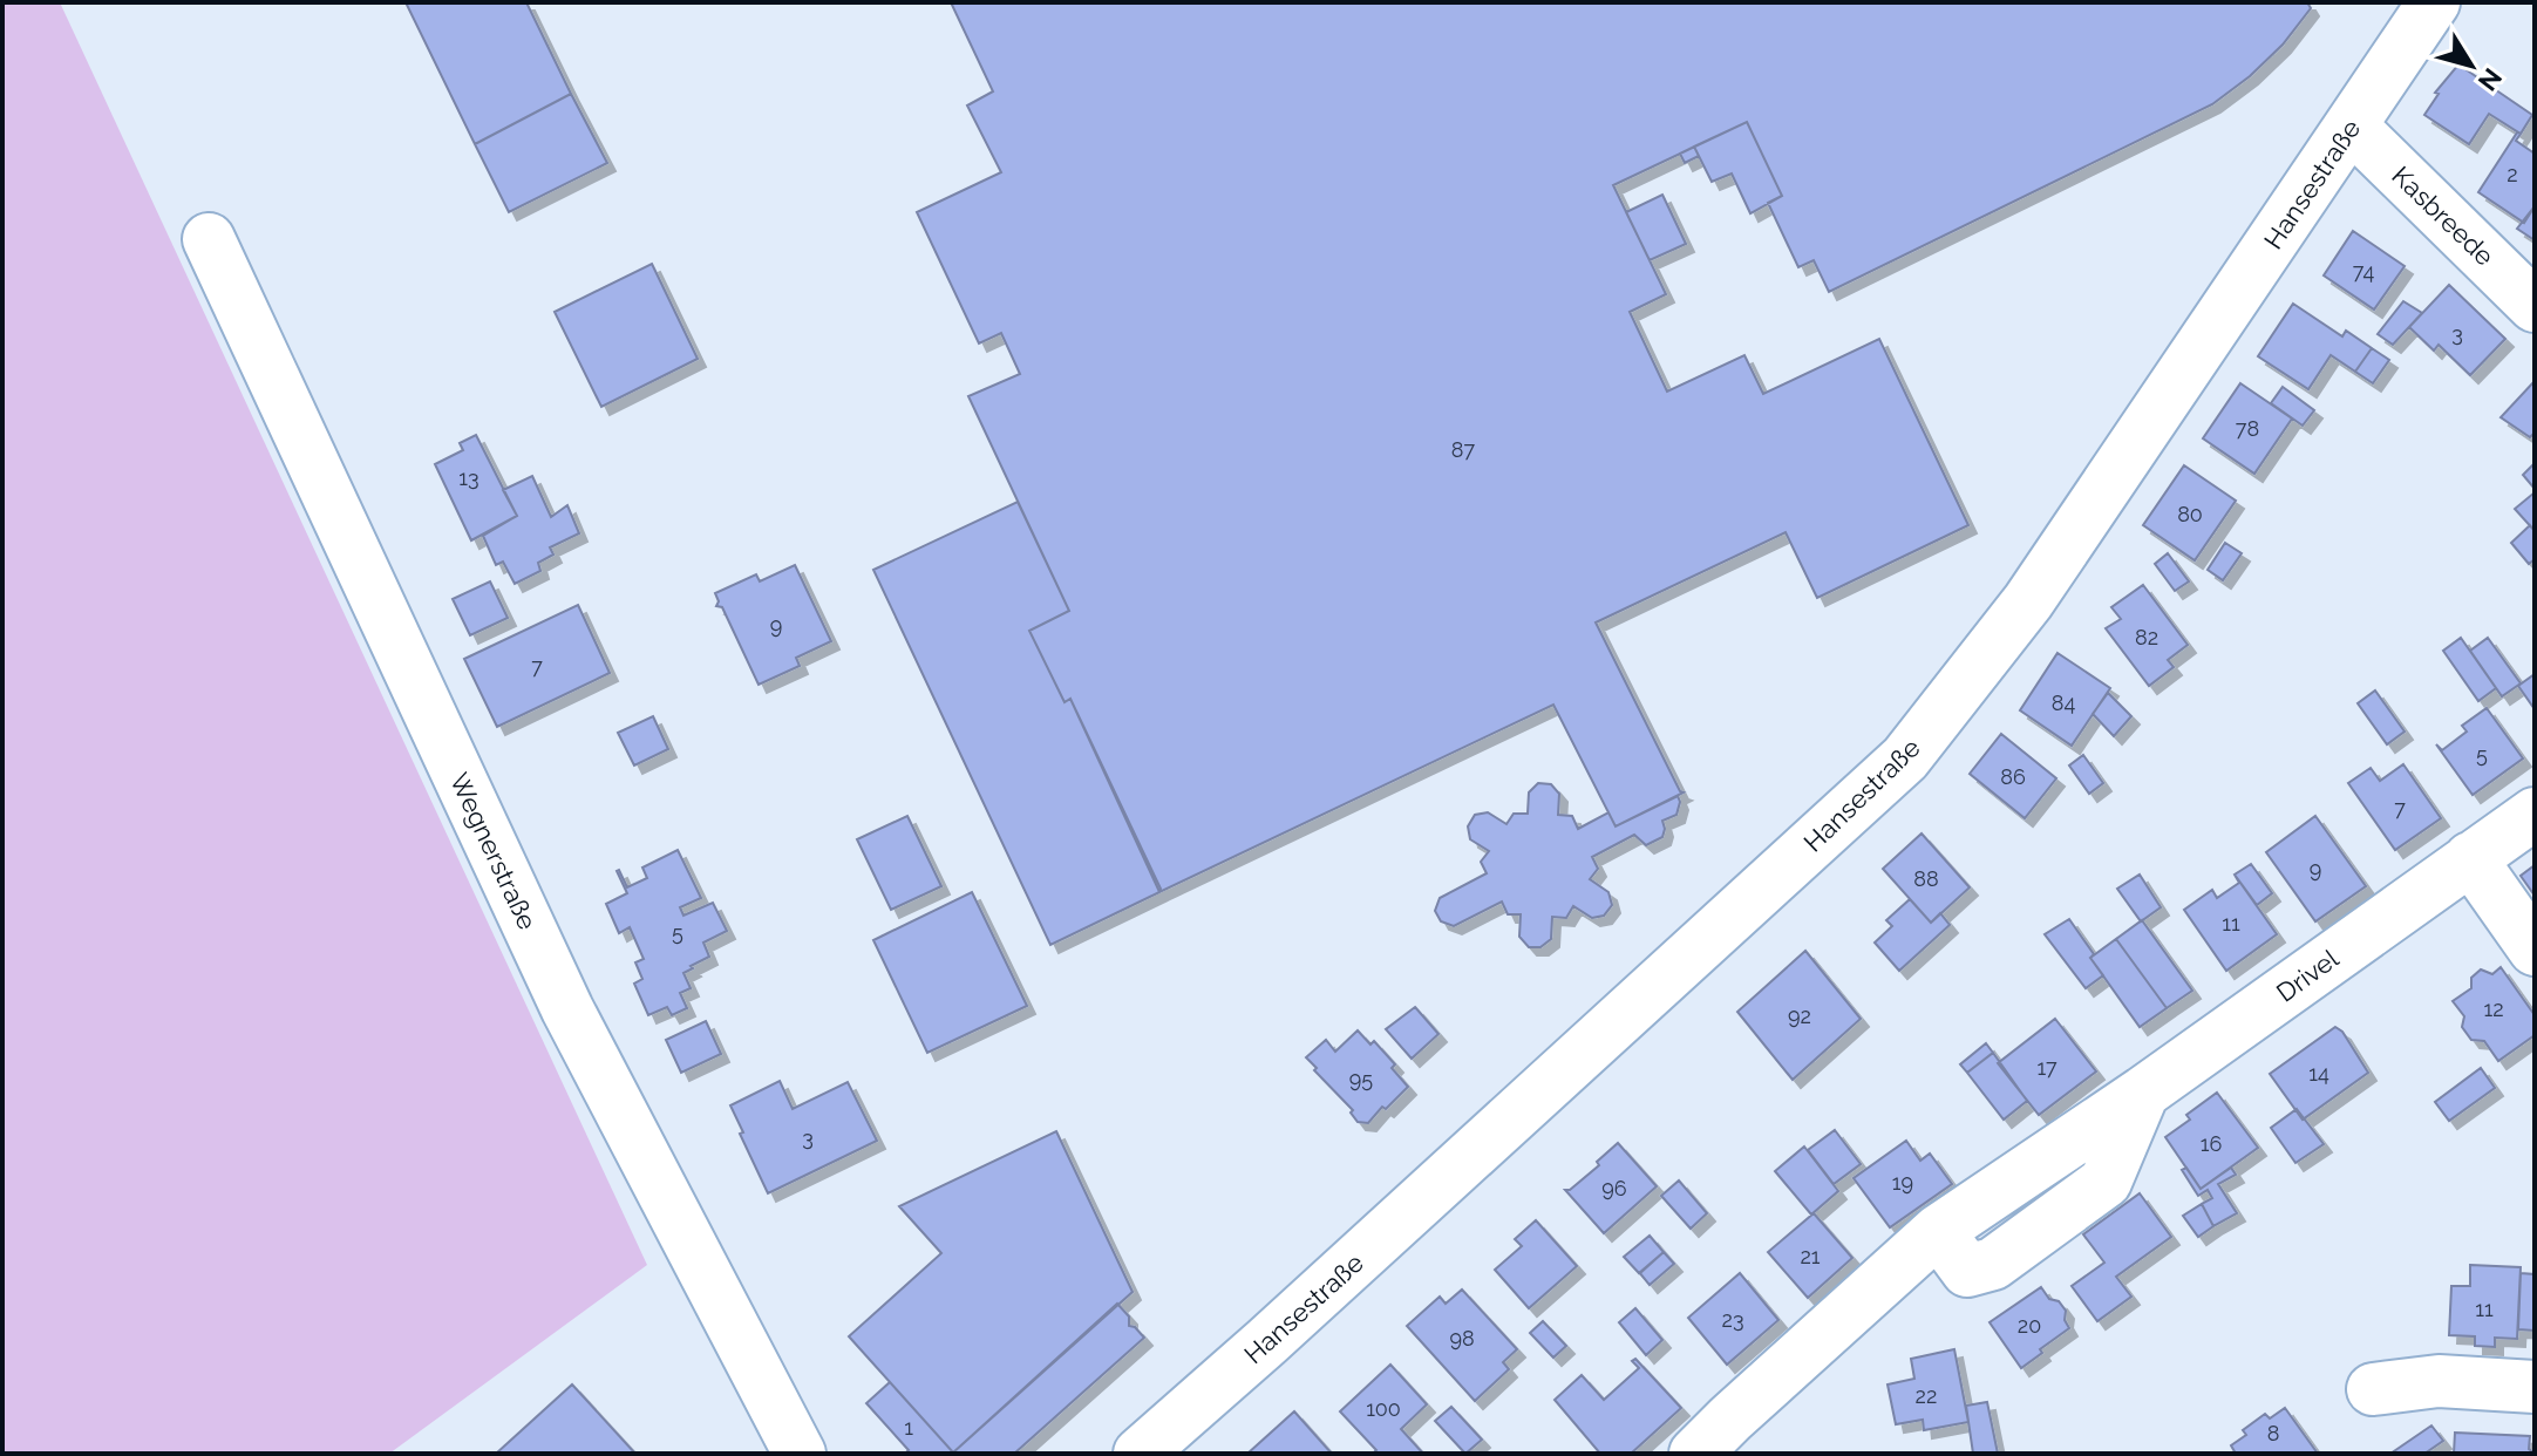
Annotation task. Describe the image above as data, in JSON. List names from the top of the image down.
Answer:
{
  "streets": {
    "street": [
      "Hansestraße",
      "Kasbreede",
      "Wegnerstraße",
      "Drivel"
    ]
  },
  "crossings": [
    ["Hansestraße", "Kasbreede"]
  ],
  "house_numbers": [
    "2",
    "74",
    "3",
    "78",
    "87",
    "13",
    "80",
    "9",
    "82",
    "7",
    "84",
    "5",
    "86",
    "7",
    "9",
    "88",
    "11",
    "5",
    "12",
    "92",
    "17",
    "14",
    "95",
    "3",
    "16",
    "19",
    "96",
    "21",
    "11",
    "23",
    "20",
    "98",
    "22",
    "100",
    "1",
    "8"
  ],
  "north": "bottom right"
}
